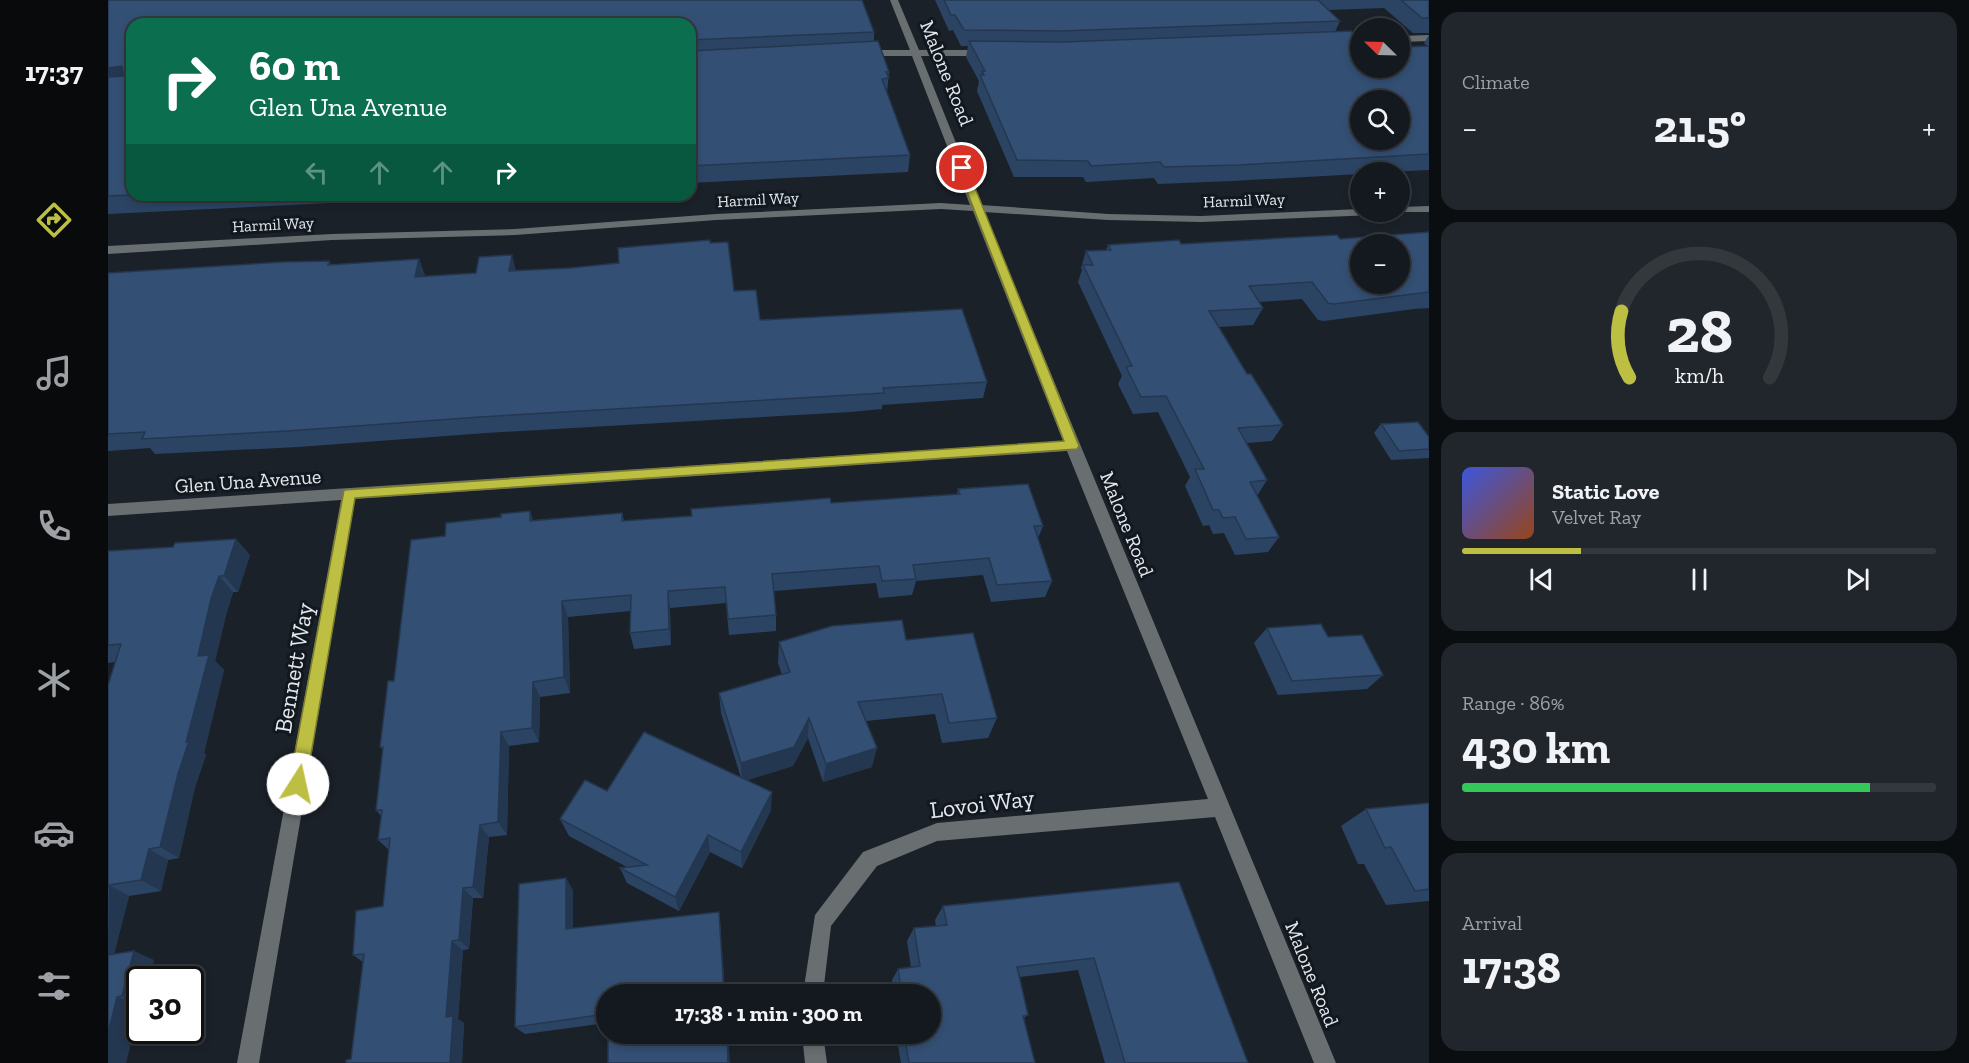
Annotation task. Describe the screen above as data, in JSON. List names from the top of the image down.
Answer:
{
  "streets": {
    "street": [
      "Malone Road",
      "Harmil Way",
      "Glen Una Avenue",
      "Bennett Way",
      "Lovoi Way"
    ]
  },
  "crossings": [
    ["Malone Road", "Harmil Way"],
    ["Malone Road", "Glen Una Avenue"],
    ["Malone Road", "Lovoi Way"],
    ["Glen Una Avenue", "Bennett Way"]
  ],
  "north": "top left",
  "page": {
    "tabs": "17:37",
    "tile": [
      "Climate",
      ["Range · 86%", "430 km"],
      ["Arrival", "17:38"]
    ],
    "map_buttons": ["+", "−"],
    "turn": ["60 m", "Glen Una Avenue"],
    "heat": ["−", "21.5°", "+"],
    "song": ["Static Love", "Velvet Ray"],
    "limit": "30",
    "trip": "17:38 · 1 min · 300 m",
    "gauge": ["28", "km/h"]
  }
}
